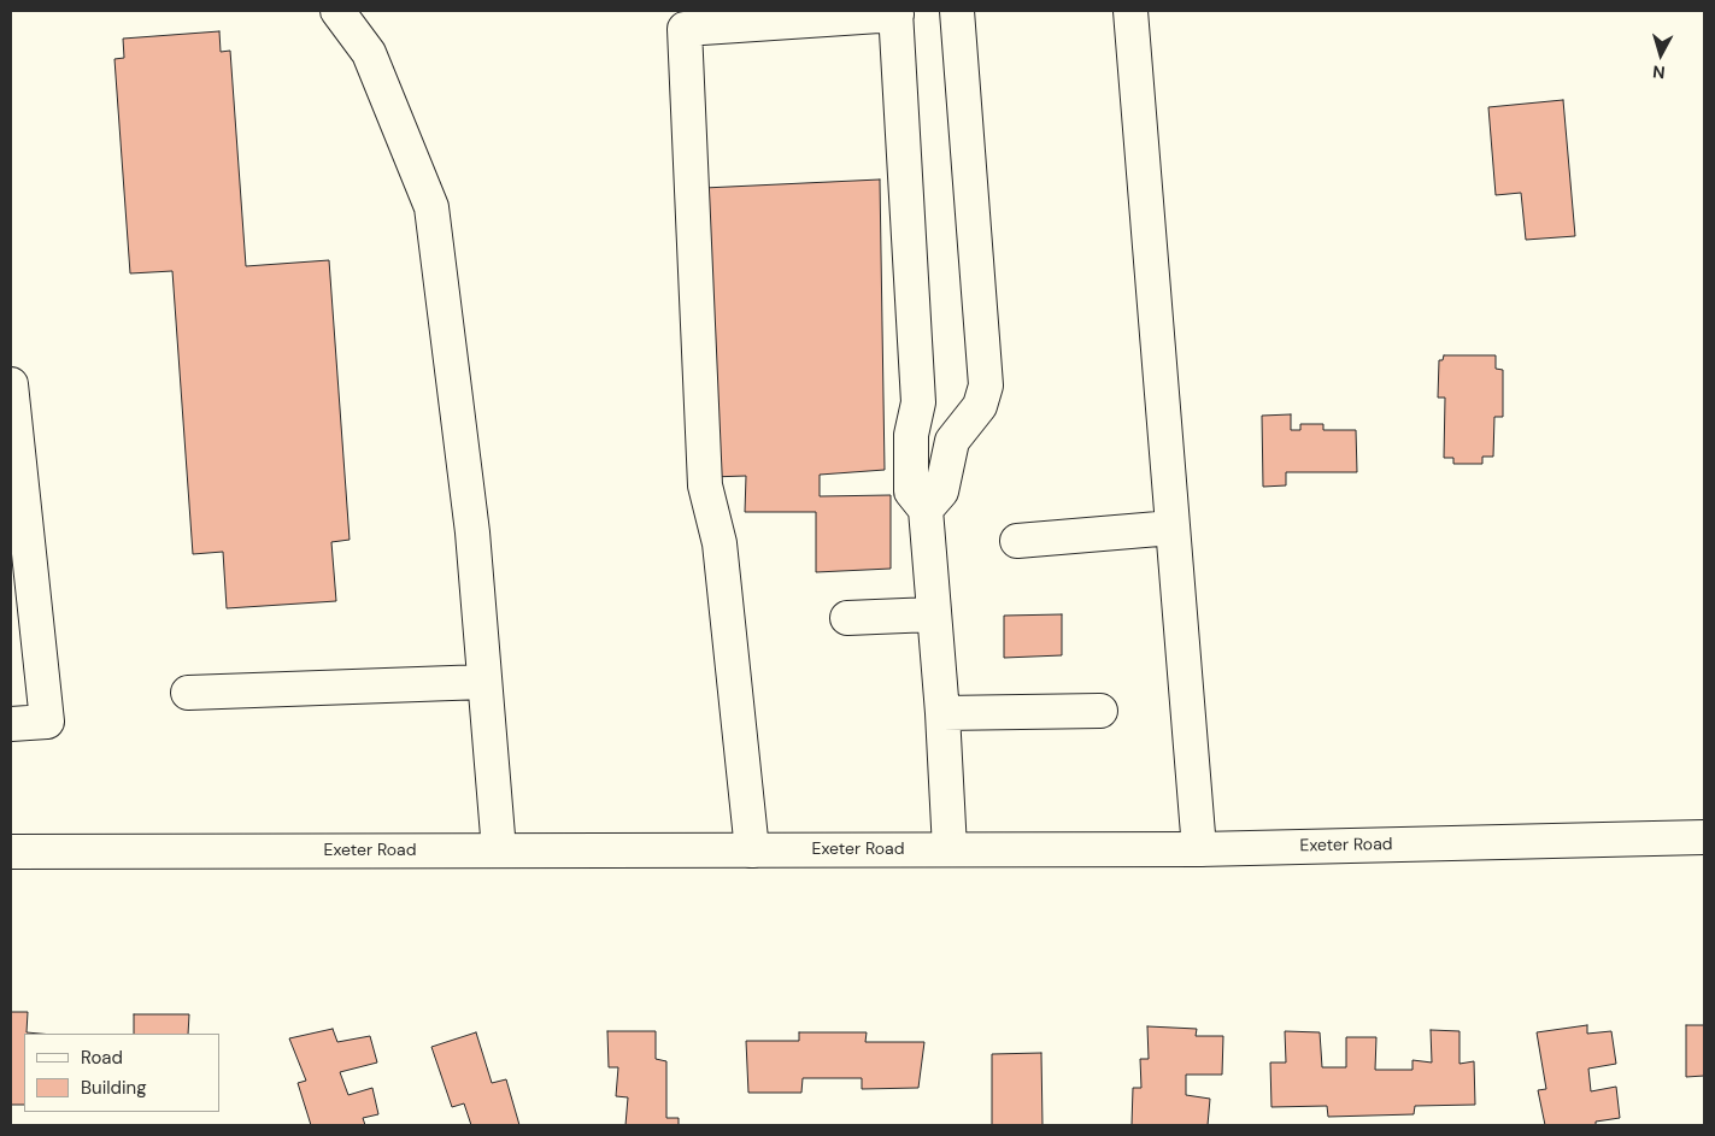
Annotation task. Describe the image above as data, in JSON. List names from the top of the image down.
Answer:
{
  "streets": {
    "main road": ["Exeter Road"]
  },
  "legend": ["Road", "Building"],
  "north": "bottom"
}
